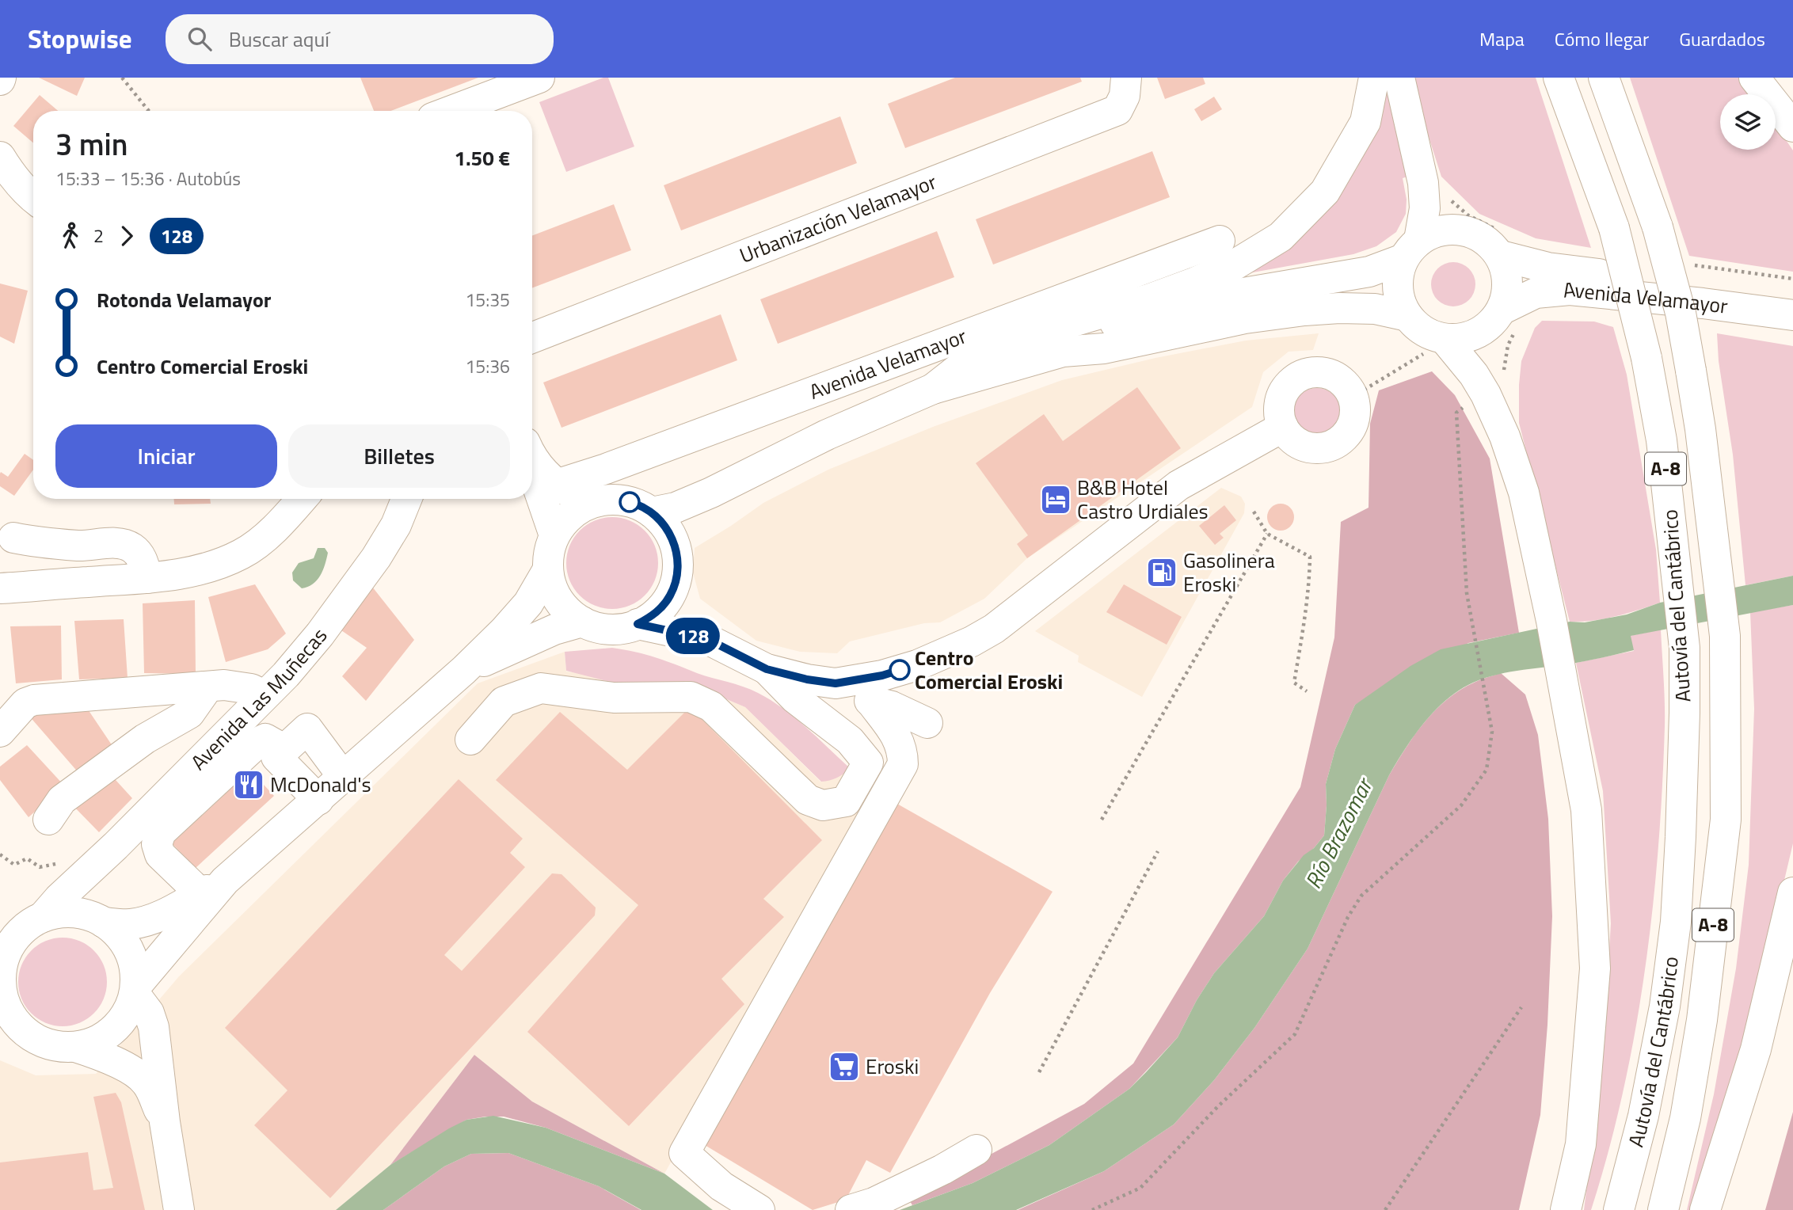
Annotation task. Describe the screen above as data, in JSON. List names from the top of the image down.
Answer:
{
  "streets": {
    "main road": [
      "Urbanización Velamayor",
      "Avenida Velamayor",
      "A-8",
      "Autovía del Cantábrico",
      "Avenida Las Muñecas"
    ]
  },
  "water": ["Río Brazomar"],
  "places": {
    "hotel": ["B&B Hotel Castro Urdiales"],
    "fuel station": ["Gasolinera Eroski"],
    "other": ["Centro Comercial Eroski"],
    "restaurant": ["McDonald's"],
    "supermarket": ["Eroski"]
  },
  "lines": ["bus line 128"],
  "page": {
    "header": "Stopwise",
    "search": "Buscar aquí",
    "nav": ["Mapa", "Cómo llegar", "Guardados"],
    "on_map": "128",
    "heading": ["3 min", "15:33 – 15:36 · Autobús", "1.50 €"],
    "legs": ["2", "128"],
    "list": [
      {
        "name": "Rotonda Velamayor",
        "value": "15:35"
      },
      {
        "name": "Centro Comercial Eroski",
        "value": "15:36"
      }
    ],
    "buttons": ["Iniciar", "Billetes"]
  }
}
